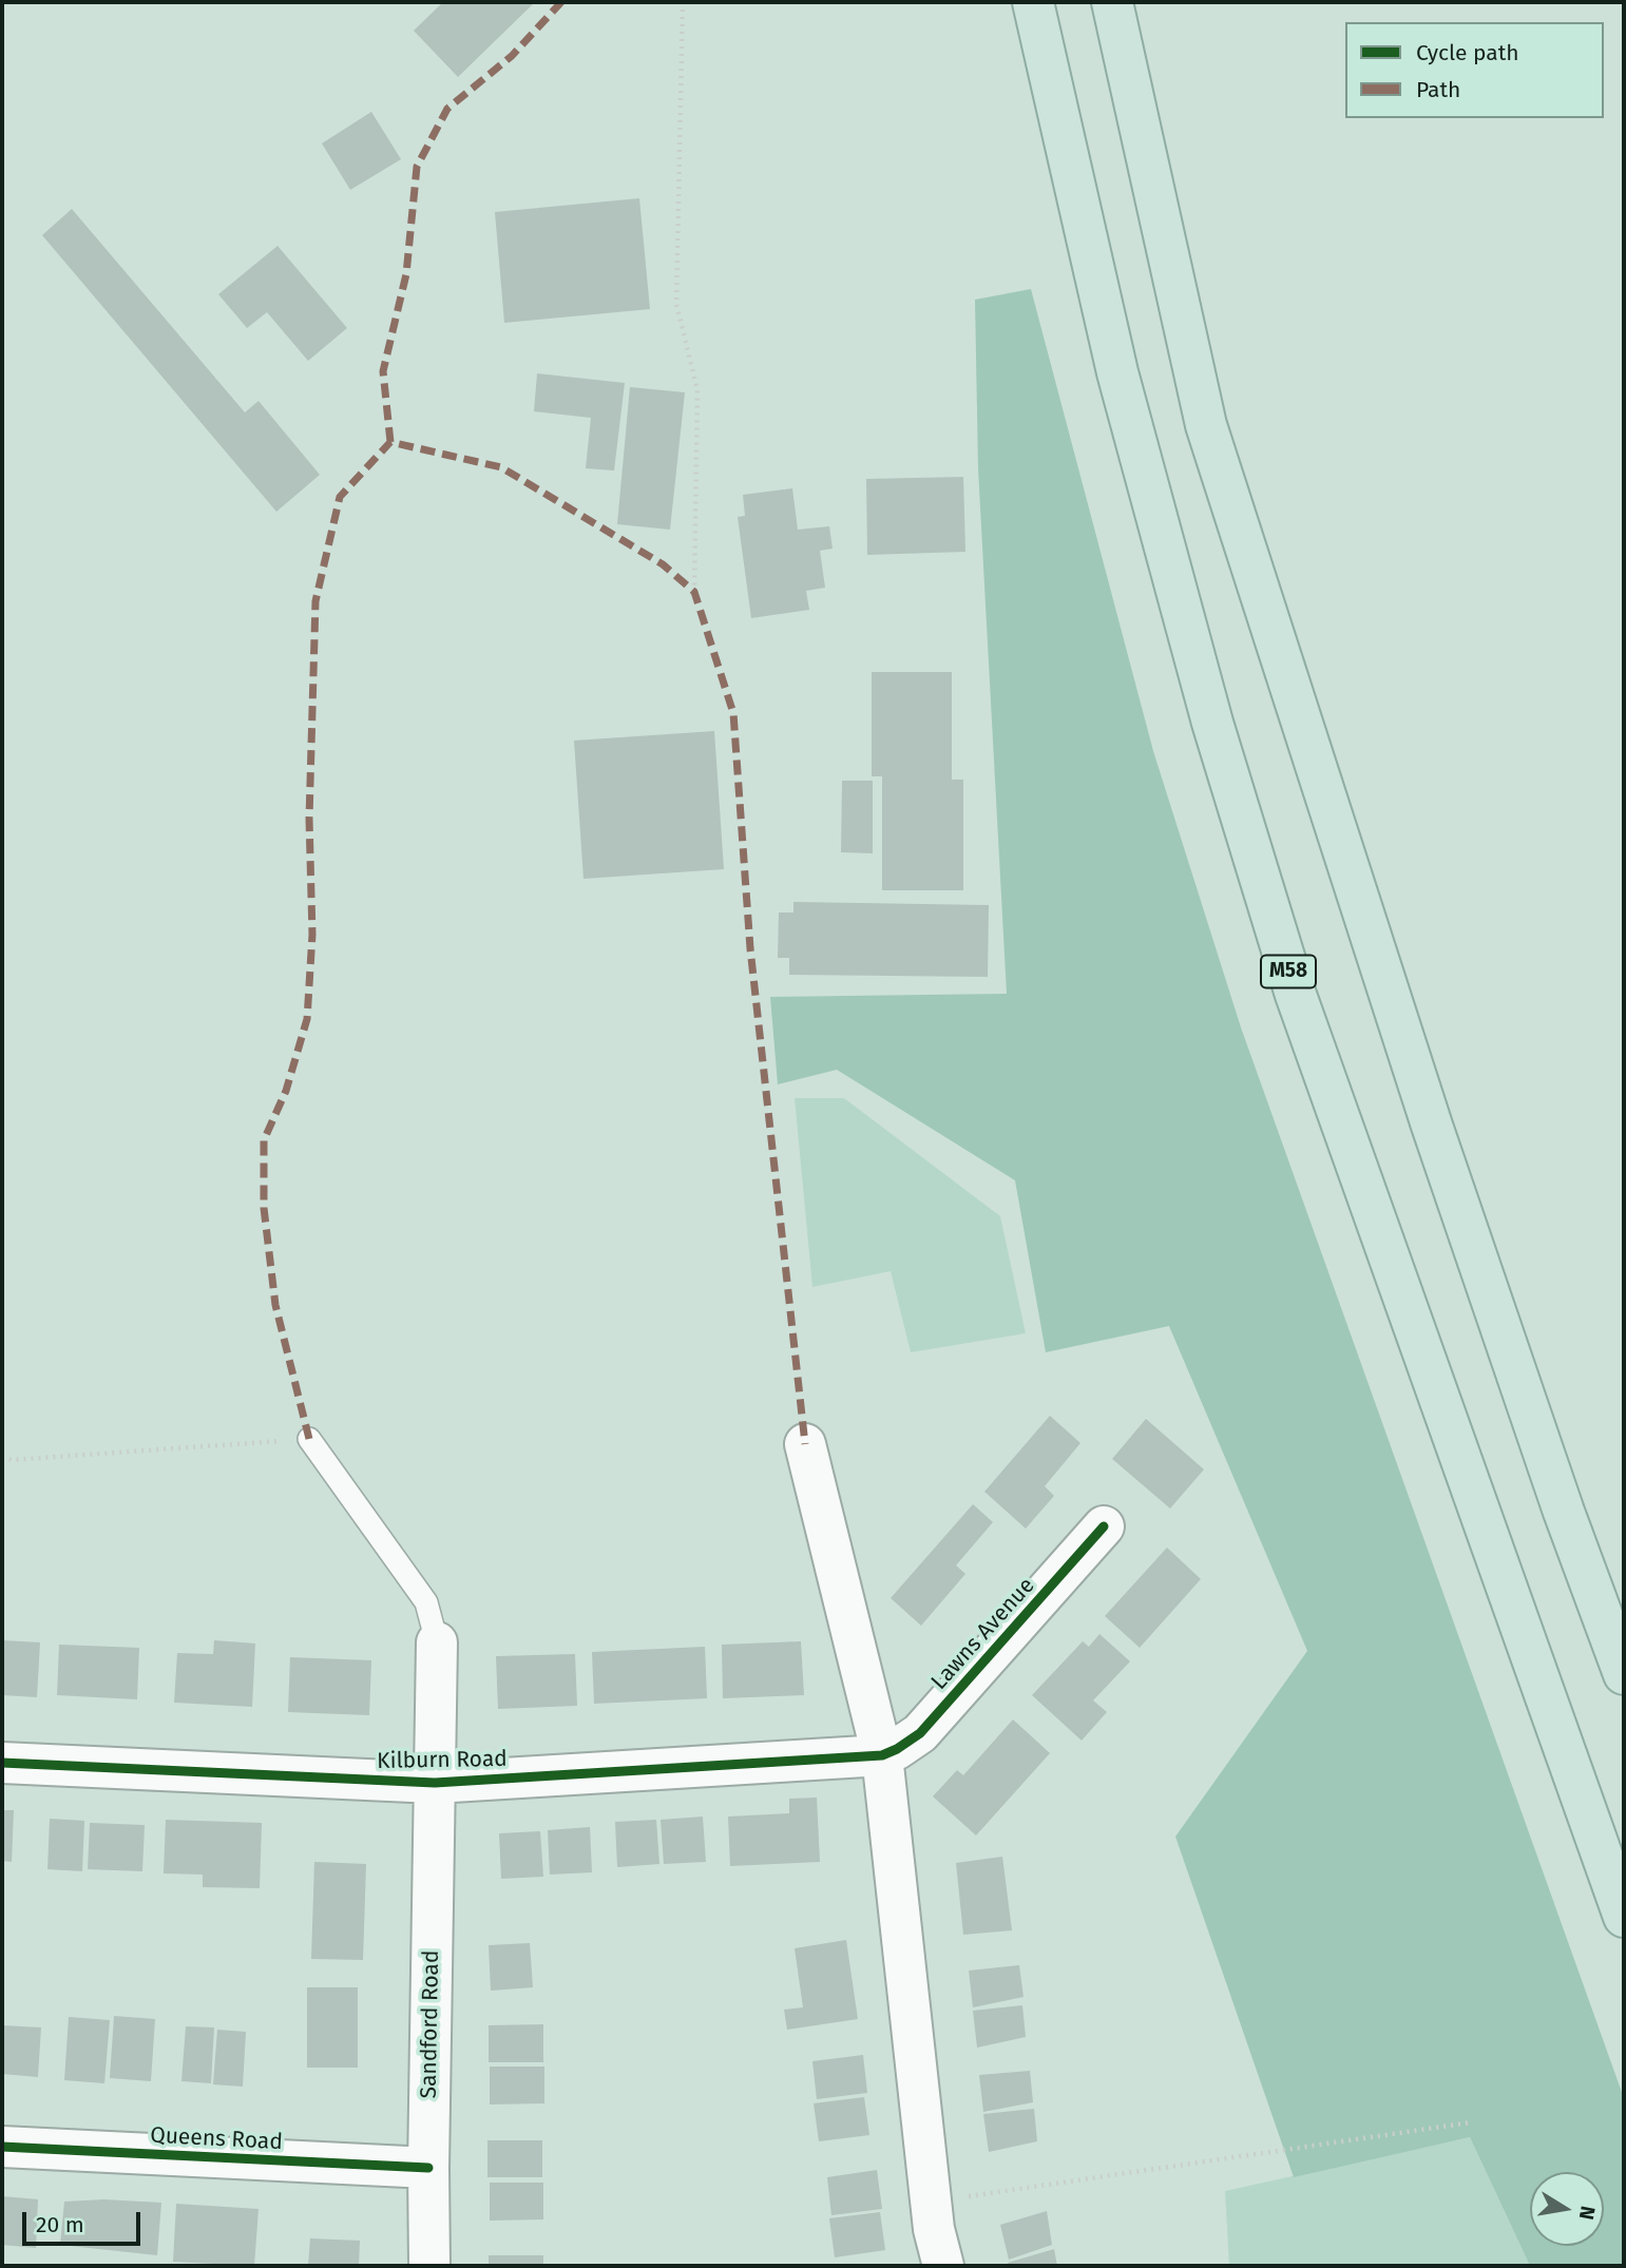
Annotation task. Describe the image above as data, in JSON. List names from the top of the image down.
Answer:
{
  "streets": {
    "highway": ["M58"],
    "street": [
      "Lawns Avenue",
      "Kilburn Road",
      "Sandford Road",
      "Queens Road"
    ]
  },
  "crossings": [
    ["Lawns Avenue", "Kilburn Road"],
    ["Kilburn Road", "Sandford Road"],
    ["Sandford Road", "Queens Road"]
  ],
  "legend": ["Cycle path", "Path"],
  "scale_bar": "20 m",
  "north": "right"
}
